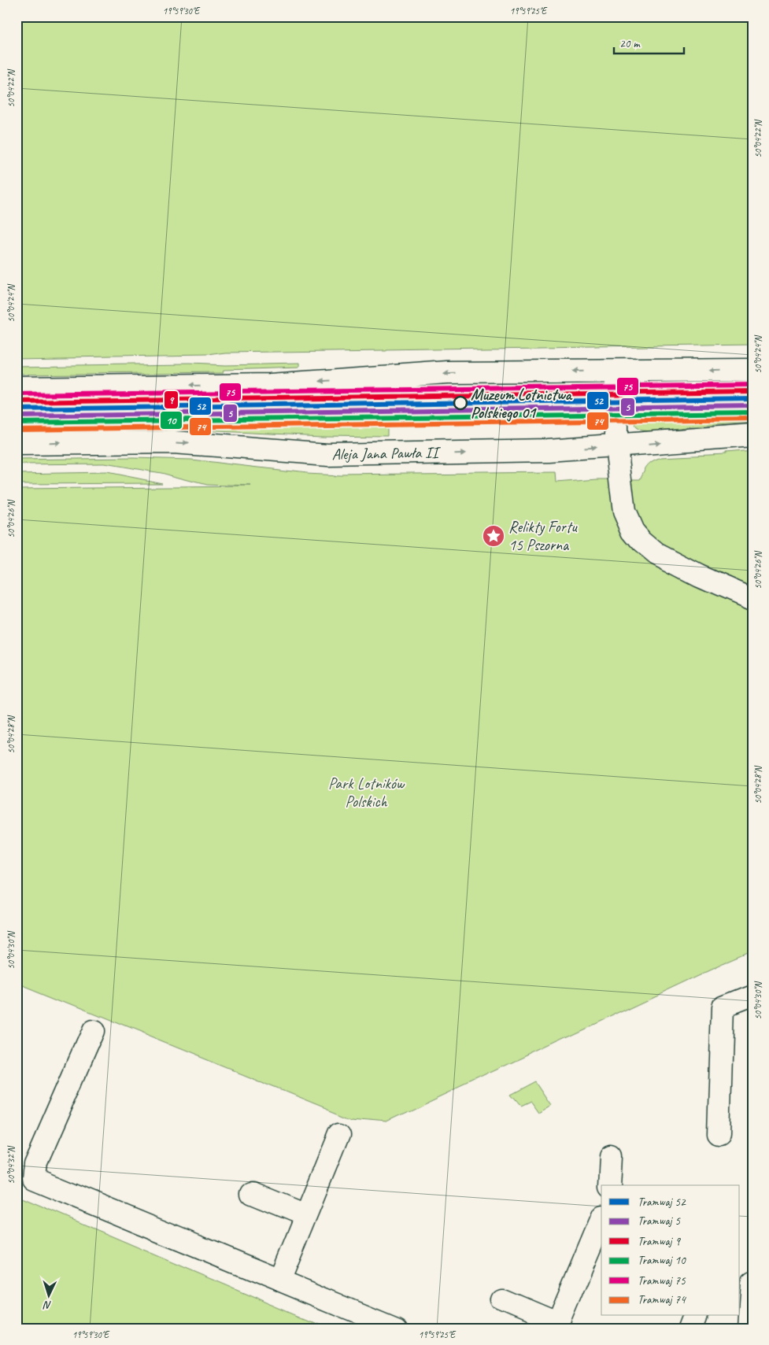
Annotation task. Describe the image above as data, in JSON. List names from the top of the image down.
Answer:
{
  "streets": {
    "main road": ["Aleja Jana Pawła II"]
  },
  "parks": ["Park Lotników Polskich"],
  "places": {
    "other": ["Muzeum Lotnictwa Polskiego 01"],
    "place": ["Relikty Fortu 15 Pszorna"]
  },
  "lines": [
    "tram line 75",
    "tram line 9",
    "tram line 52",
    "tram line 5",
    "tram line 10",
    "tram line 74"
  ],
  "legend": [
    "Tramwaj 52",
    "Tramwaj 5",
    "Tramwaj 9",
    "Tramwaj 10",
    "Tramwaj 75",
    "Tramwaj 74"
  ],
  "scale_bar": "20 m",
  "north": "bottom",
  "coordinates": [
    "19°59'30\"E",
    "19°59'25\"E",
    "50°04'22\"N",
    "50°04'24\"N",
    "50°04'26\"N",
    "50°04'28\"N",
    "50°04'30\"N",
    "50°04'32\"N"
  ]
}
